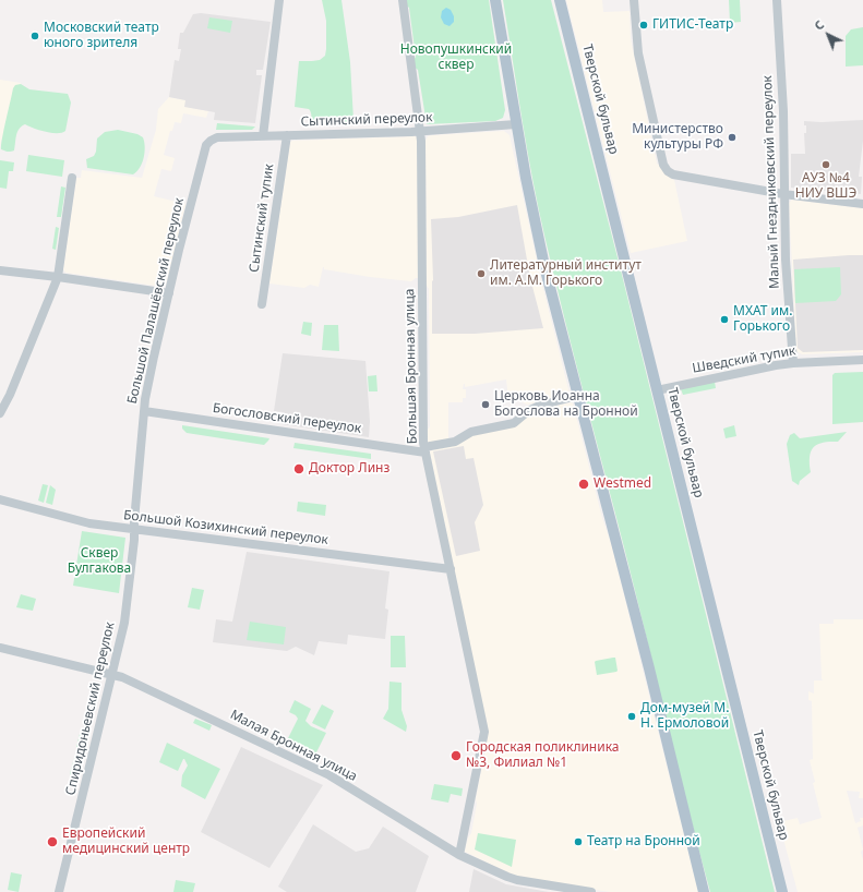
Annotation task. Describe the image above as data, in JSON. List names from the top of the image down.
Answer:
{
  "streets": {
    "main road": ["Тверской бульвар"],
    "street": [
      "Сытинский переулок",
      "Малый Гнездниковский переулок",
      "Сытинский тупик",
      "Большой Палашёвский переулок",
      "Шведский тупик",
      "Большая Бронная улица",
      "Богословский переулок",
      "Большой Козихинский переулок",
      "Спиридоньевский переулок",
      "Малая Бронная улица"
    ]
  },
  "crossings": [
    ["Тверской бульвар", "Шведский тупик"],
    ["Сытинский переулок", "Сытинский тупик"],
    ["Сытинский переулок", "Большой Палашёвский переулок"],
    ["Сытинский переулок", "Большая Бронная улица"],
    ["Малый Гнездниковский переулок", "Шведский тупик"],
    ["Большой Палашёвский переулок", "Богословский переулок"],
    ["Большой Палашёвский переулок", "Большой Козихинский переулок"],
    ["Большой Палашёвский переулок", "Спиридоньевский переулок"],
    ["Большая Бронная улица", "Богословский переулок"],
    ["Большая Бронная улица", "Большой Козихинский переулок"],
    ["Большая Бронная улица", "Малая Бронная улица"],
    ["Большой Козихинский переулок", "Спиридоньевский переулок"],
    ["Спиридоньевский переулок", "Малая Бронная улица"]
  ],
  "parks": ["Новопушкинский сквер", "Сквер Булгакова"],
  "places": [
    "ГИТИС-Театр",
    "Московский театр юного зрителя",
    "Министерство культуры РФ",
    "АУЗ №4 НИУ ВШЭ",
    "Литературный институт им. А.М. Горького",
    "МХАТ им. Горького",
    "Церковь Иоанна Богослова на Бронной",
    "Доктор Линз",
    "Westmed",
    "Дом-музей М. Н. Ермоловой",
    "Городская поликлиника №3, Филиал №1",
    "Европейский медицинский центр",
    "Театр на Бронной"
  ],
  "north": "top left"
}
